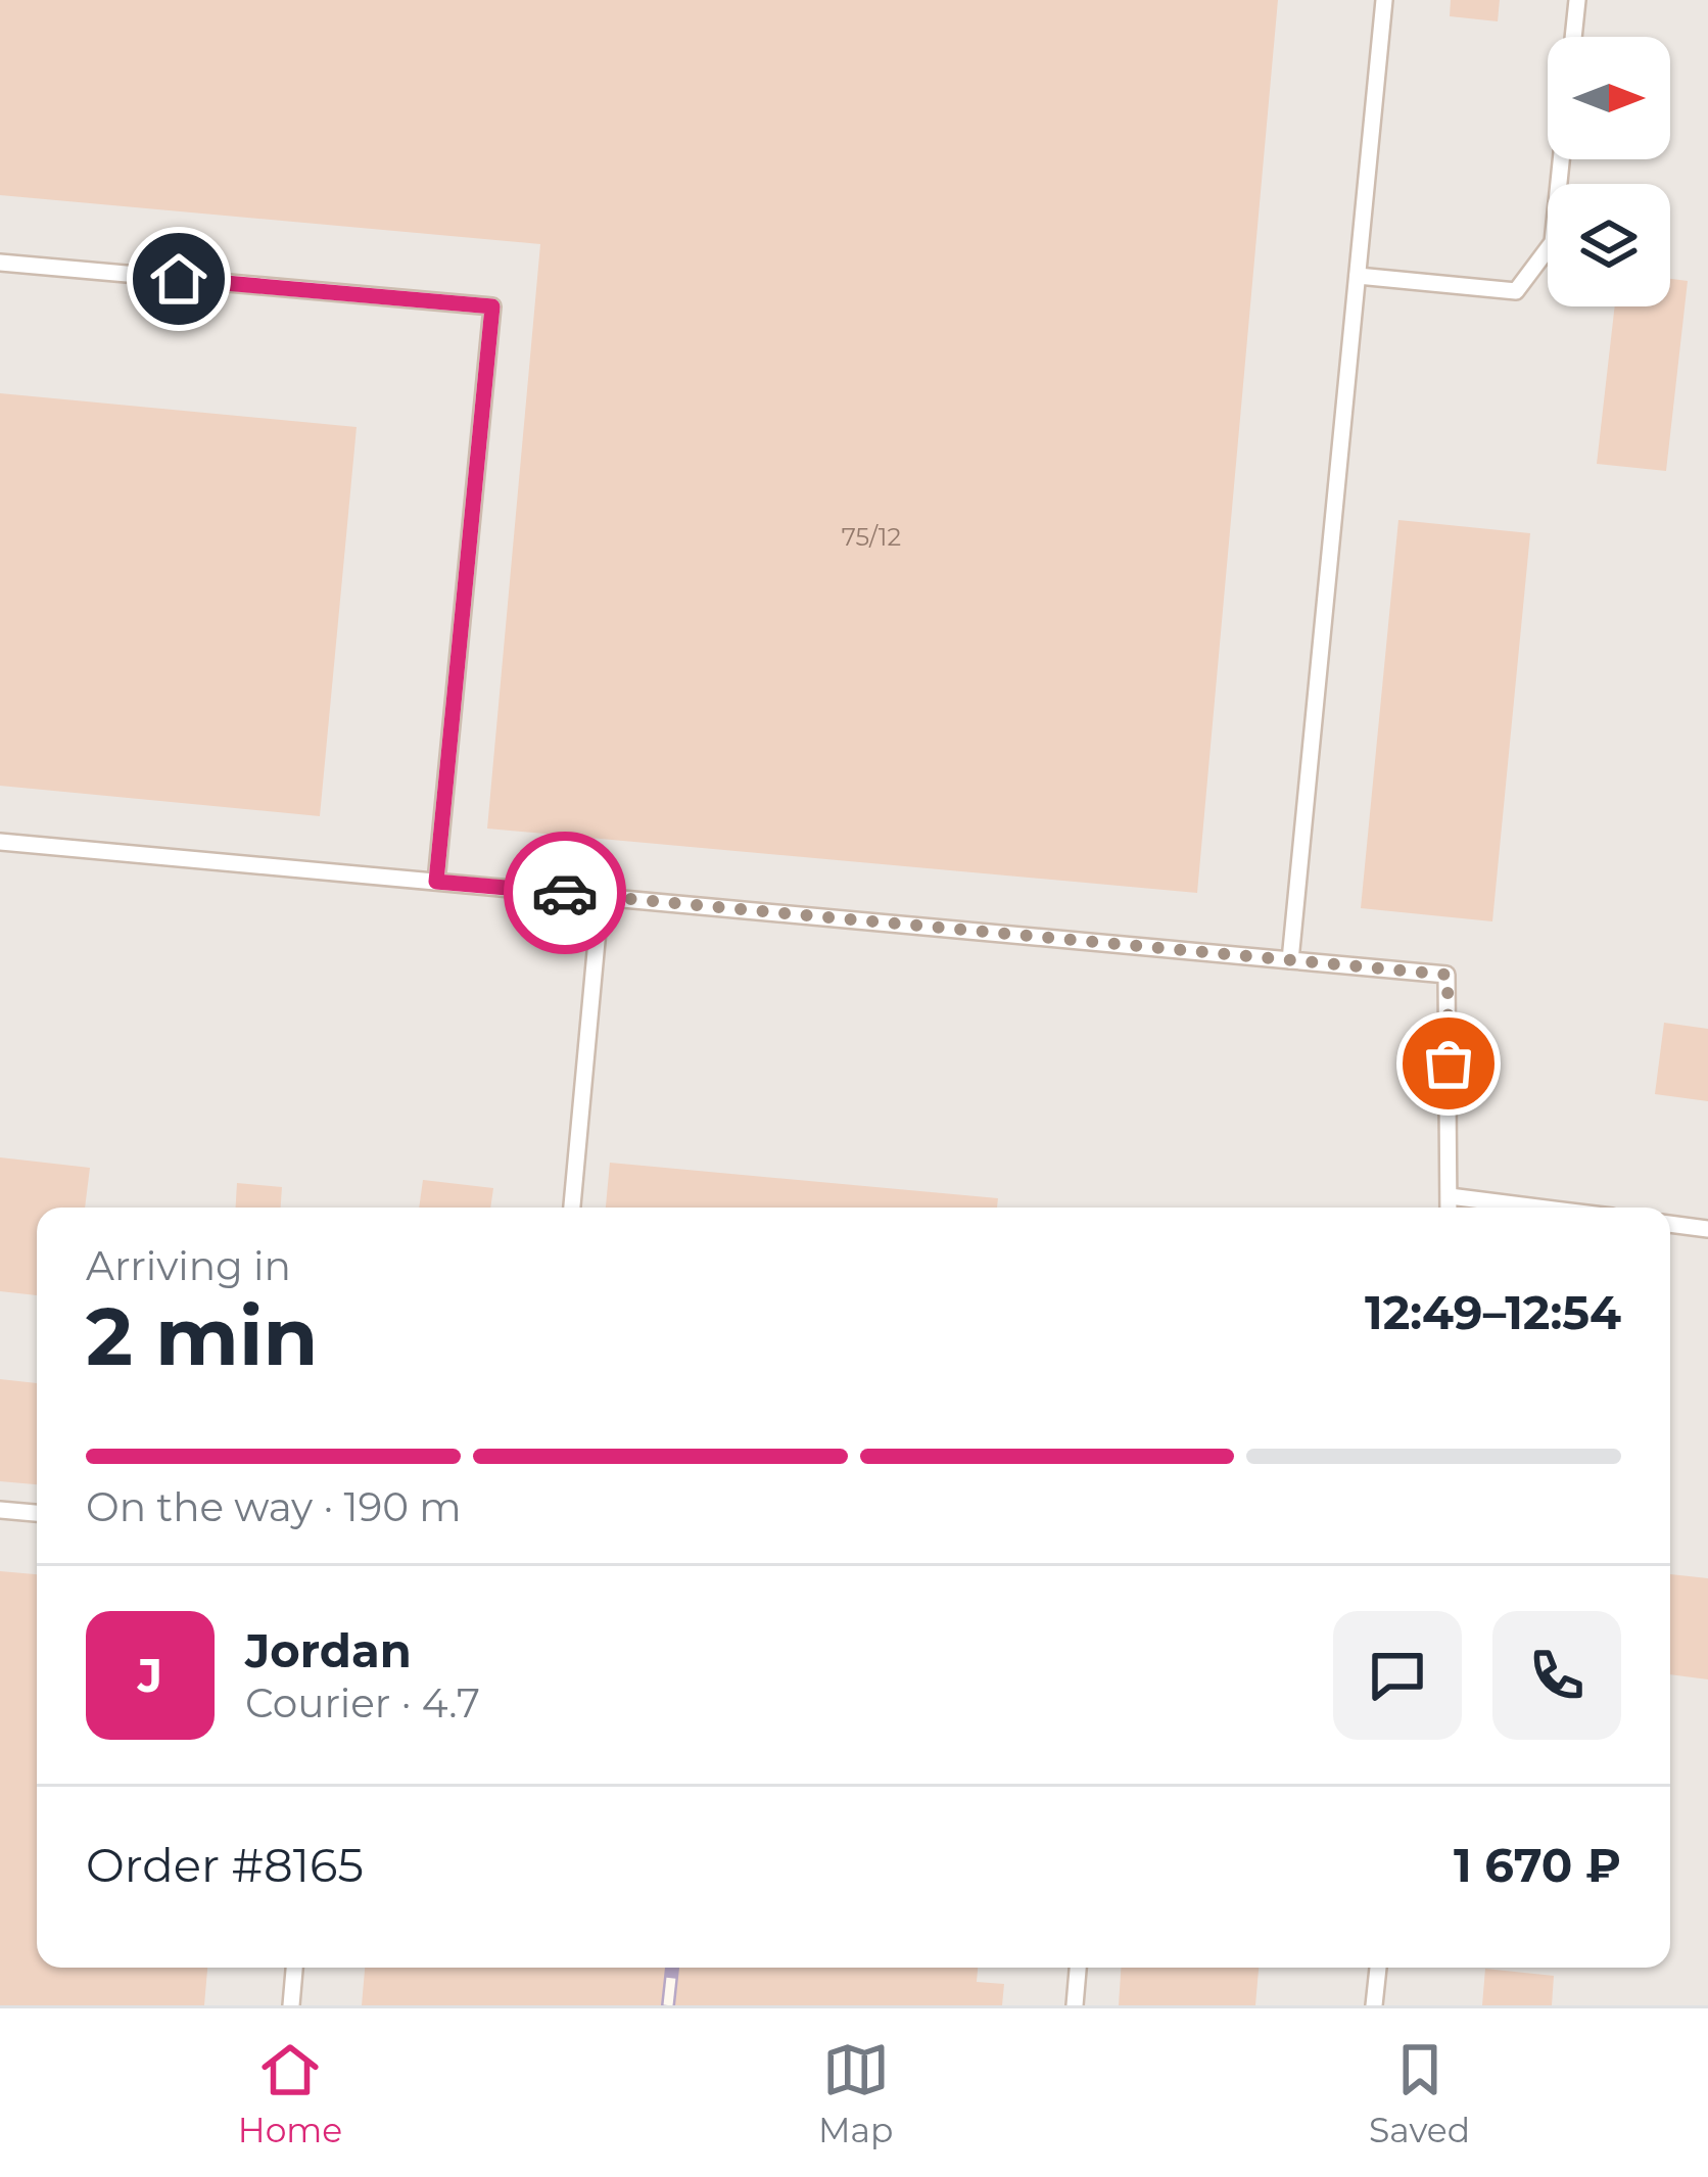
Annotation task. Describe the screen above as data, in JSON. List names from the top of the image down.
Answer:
{
  "house_numbers": ["75/12"],
  "north": "right",
  "page": {
    "heading": ["2 min", "Arriving in", "12:49–12:54"],
    "panel": [
      "Jordan",
      "Courier · 4.7",
      "Order #8165",
      "1 670 ₽"
    ],
    "bar": "On the way · 190 m",
    "round": "J",
    "tabs": ["Home", "Map", "Saved"]
  }
}
